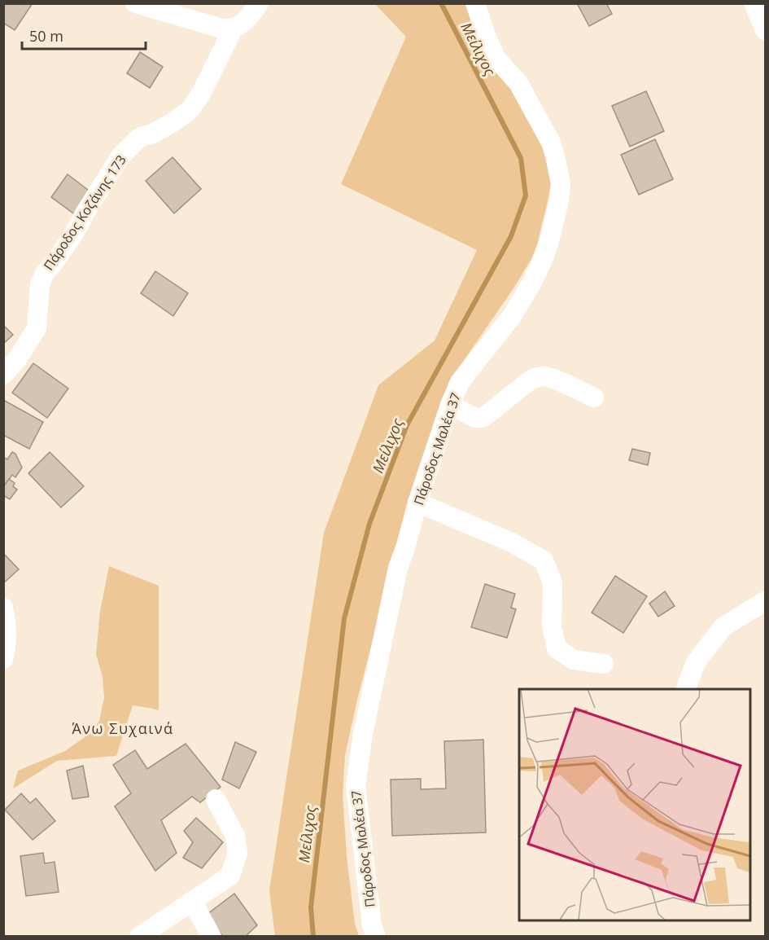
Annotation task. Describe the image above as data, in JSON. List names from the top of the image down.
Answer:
{
  "streets": {
    "street": ["Πάροδος Κοζάνης 173", "Πάροδος Μαλέα 37"]
  },
  "districts": ["Άνω Συχαινά"],
  "water": ["Μείλιχος"],
  "scale_bar": "50 m"
}
